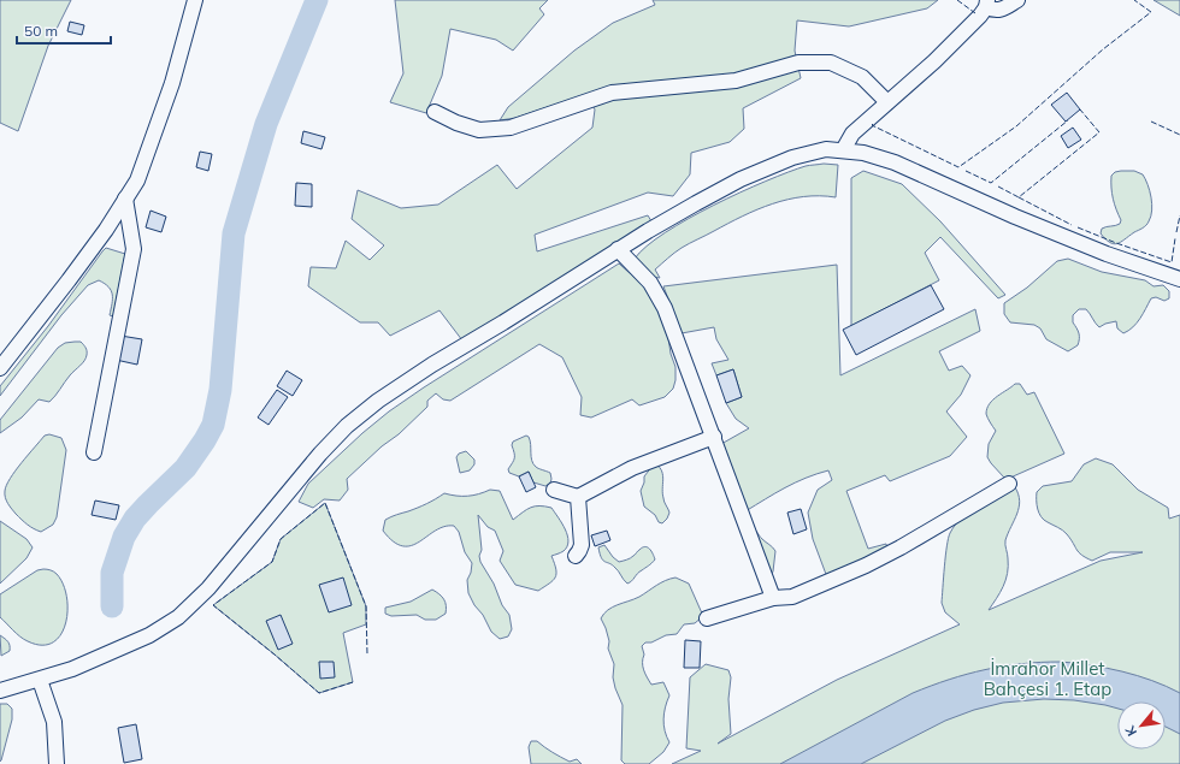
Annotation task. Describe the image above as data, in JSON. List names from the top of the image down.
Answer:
{
  "parks": ["İmrahor Millet Bahçesi 1. Etap"],
  "scale_bar": "50 m",
  "north": "bottom left"
}
